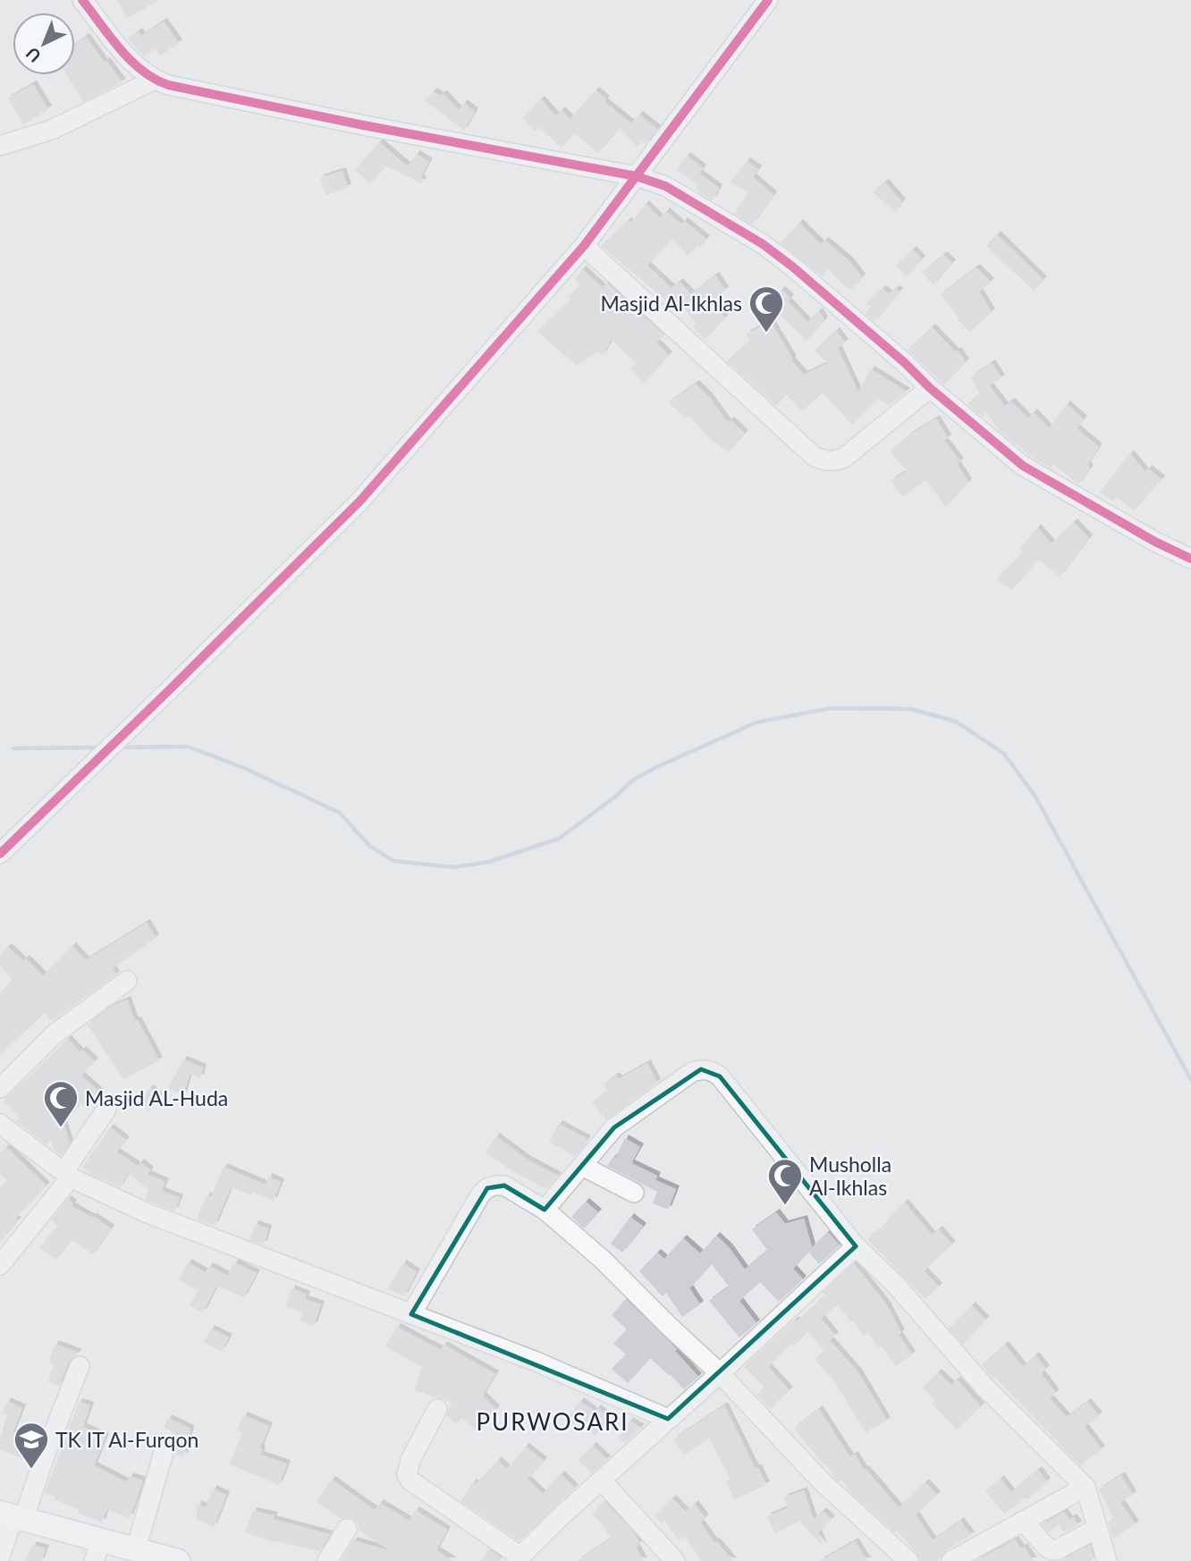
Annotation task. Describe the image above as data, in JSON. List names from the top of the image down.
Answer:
{
  "districts": ["PURWOSARI"],
  "places": {
    "mosque": ["Masjid Al-Ikhlas", "Masjid AL-Huda", "Musholla Al-Ikhlas"],
    "school or university": ["TK IT Al-Furqon"]
  },
  "north": "bottom left"
}
